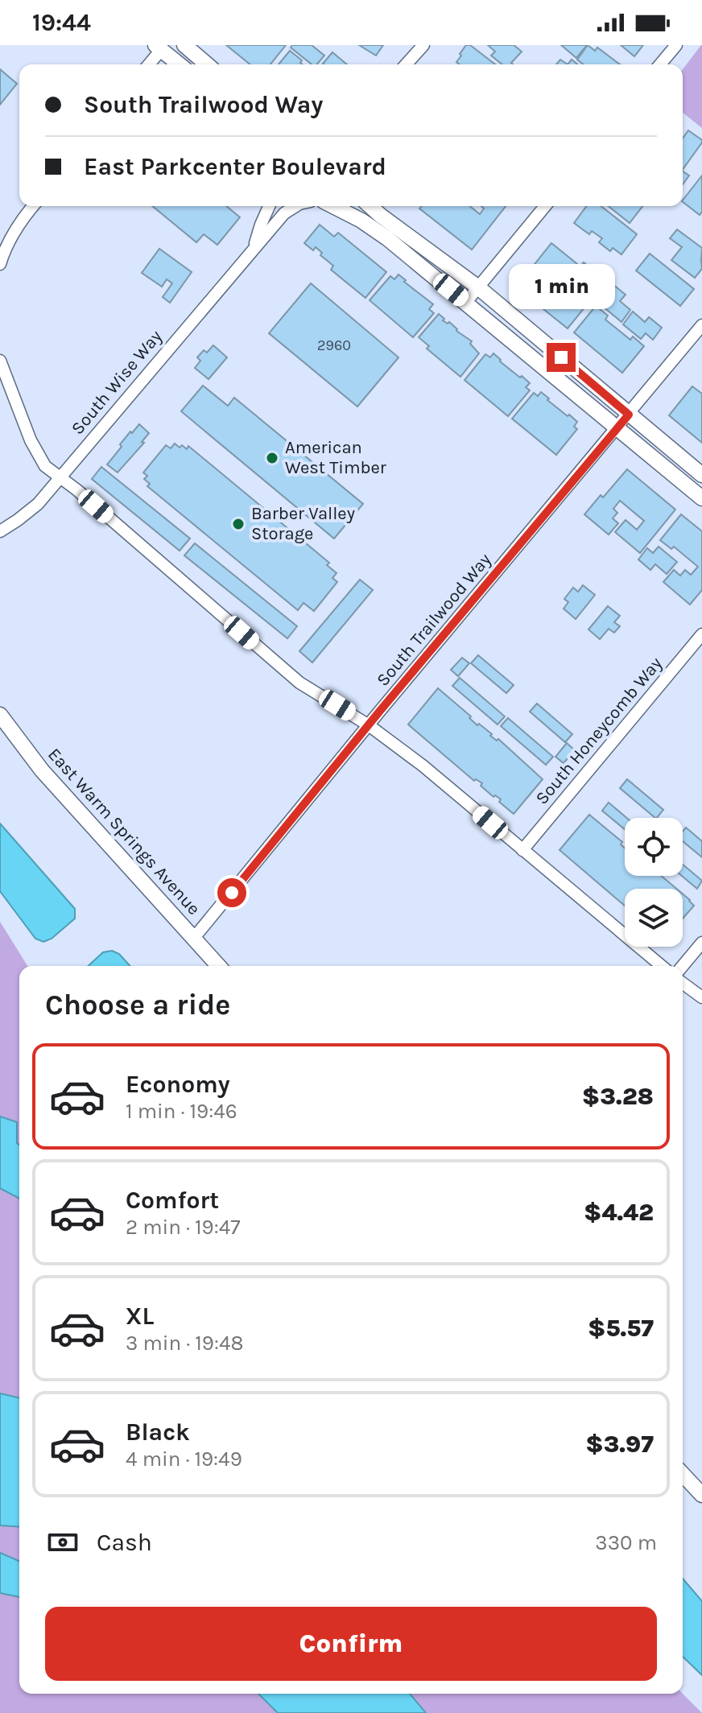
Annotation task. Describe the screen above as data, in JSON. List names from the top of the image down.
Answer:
{
  "streets": {
    "street": [
      "South Wise Way",
      "South Trailwood Way",
      "South Honeycomb Way",
      "East Warm Springs Avenue"
    ]
  },
  "crossings": [
    ["South Trailwood Way", "East Warm Springs Avenue"]
  ],
  "places": ["American West Timber", "Barber Valley Storage"],
  "house_numbers": ["2960"],
  "page": {
    "status": "19:44",
    "banner": ["South Trailwood Way", "East Parkcenter Boulevard"],
    "bubble": "1 min",
    "heading": "Choose a ride",
    "list": [
      {
        "name": "Economy",
        "note": "1 min · 19:46",
        "value": "$3.28"
      },
      {
        "name": "Comfort",
        "note": "2 min · 19:47",
        "value": "$4.42"
      },
      {
        "name": "XL",
        "note": "3 min · 19:48",
        "value": "$5.57"
      },
      {
        "name": "Black",
        "note": "4 min · 19:49",
        "value": "$3.97"
      }
    ],
    "pay": ["Cash", "330 m"],
    "buttons": "Confirm"
  }
}
